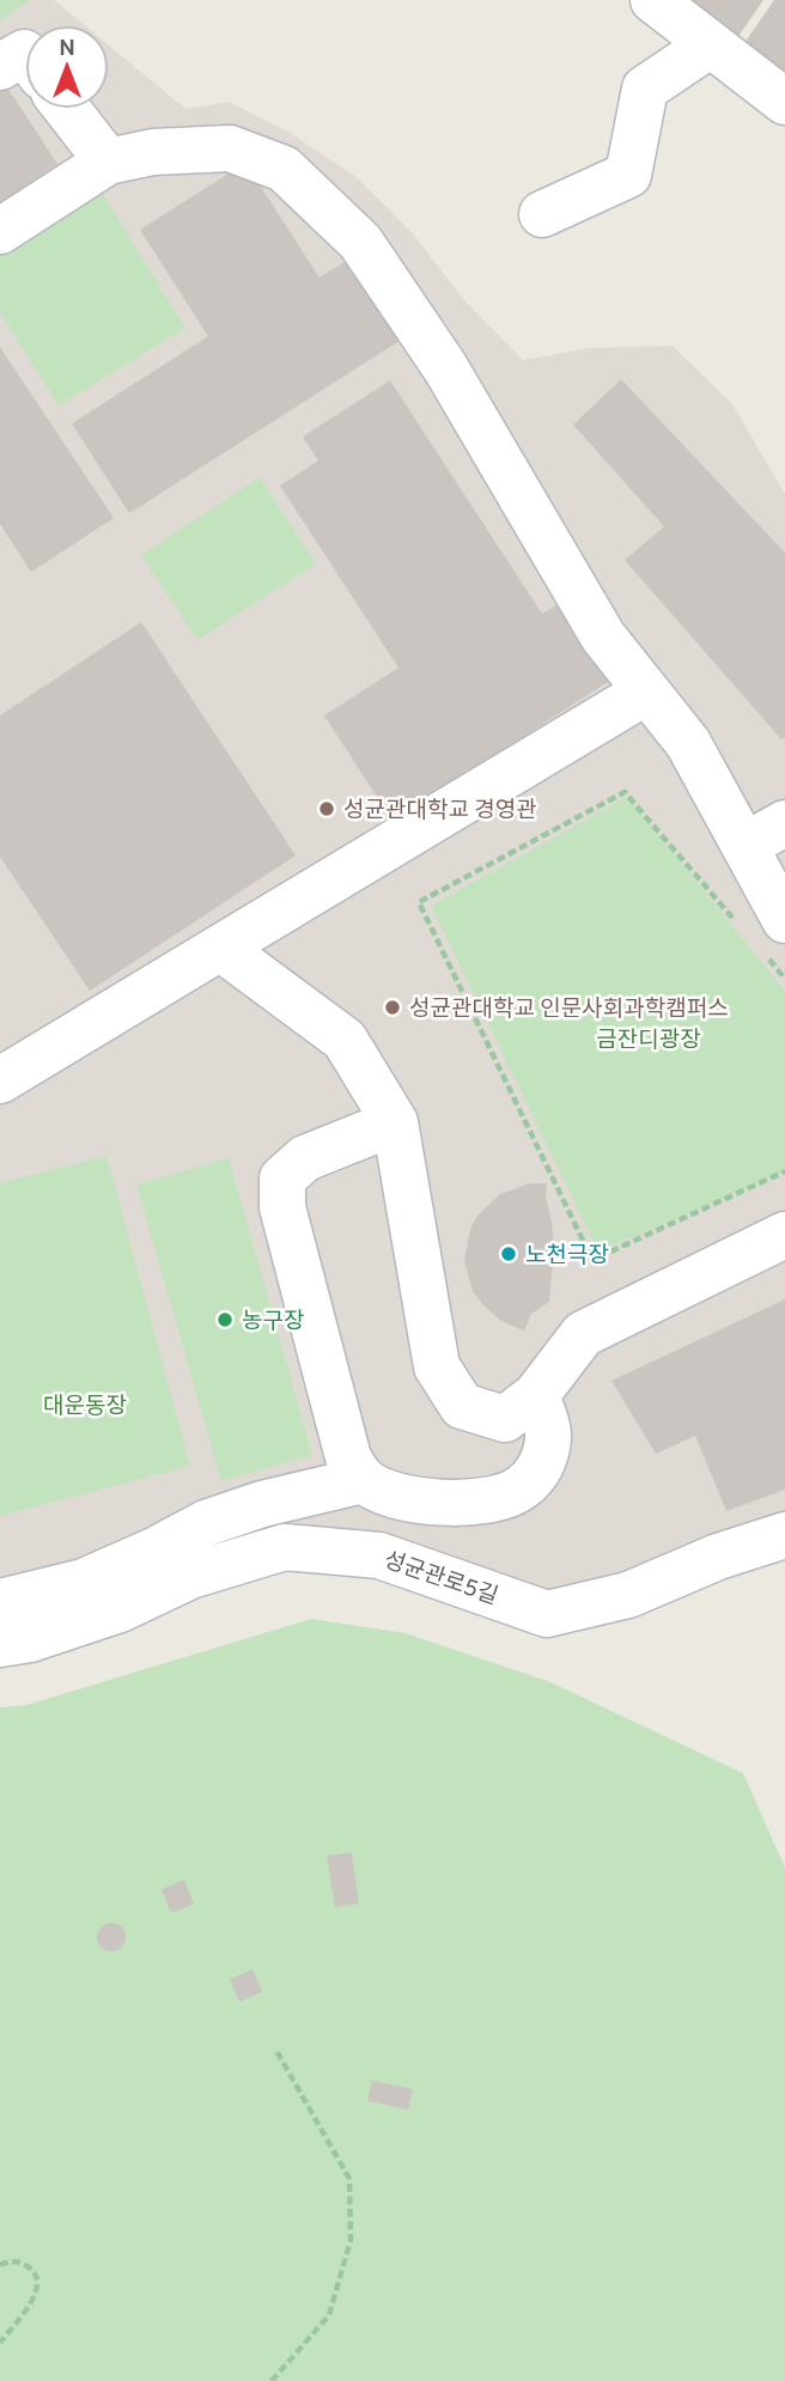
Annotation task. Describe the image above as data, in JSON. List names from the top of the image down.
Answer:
{
  "streets": {
    "street": ["성균관로5길"]
  },
  "parks": ["금잔디광장", "대운동장"],
  "places": [
    "성균관대학교 경영관",
    "성균관대학교 인문사회과학캠퍼스",
    "노천극장",
    "농구장"
  ],
  "north": "top"
}
